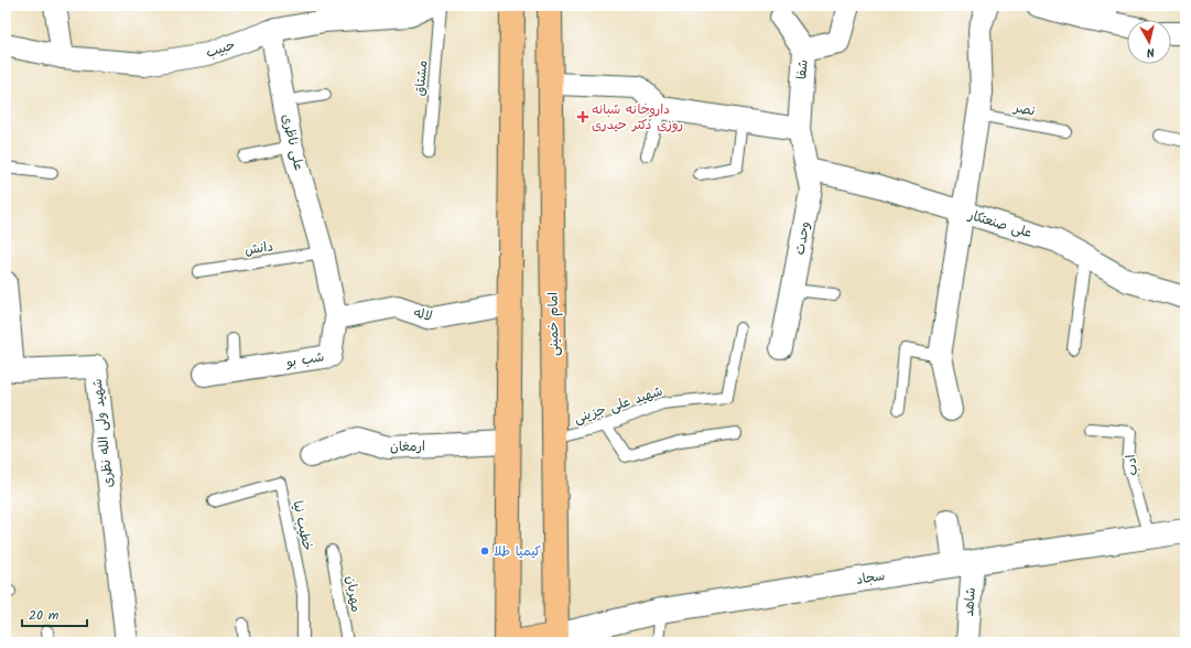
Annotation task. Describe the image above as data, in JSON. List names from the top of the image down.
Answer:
{
  "streets": {
    "main road": ["امام خمینی"],
    "street": [
      "حبیب",
      "شفا",
      "علی ناظری",
      "علی صنعتکار",
      "وحدت",
      "لاله",
      "شب بو",
      "شهید ولی الله نظری",
      "ارمغان",
      "سجاد",
      "شاهد"
    ],
    "lane": [
      "مشتاق",
      "نصر",
      "دانش",
      "شهید علی جزینی",
      "ادب",
      "خطیب نیا",
      "مهربان"
    ]
  },
  "crossings": [
    ["حبیب", "علی ناظری"],
    ["شفا", "وحدت"],
    ["علی ناظری", "دانش"],
    ["علی ناظری", "شب بو"],
    ["علی صنعتکار", "وحدت"],
    ["دانش", "شب بو"],
    ["لاله", "شب بو"],
    ["امام خمینی", "شهید علی جزینی"],
    ["امام خمینی", "سجاد"],
    ["ادب", "سجاد"],
    ["سجاد", "شاهد"]
  ],
  "places": {
    "health": ["داروخانه شبانه روزی دکتر حیدری"],
    "other": ["کیمیا طلا"]
  },
  "scale_bar": "20 m",
  "north": "bottom"
}
